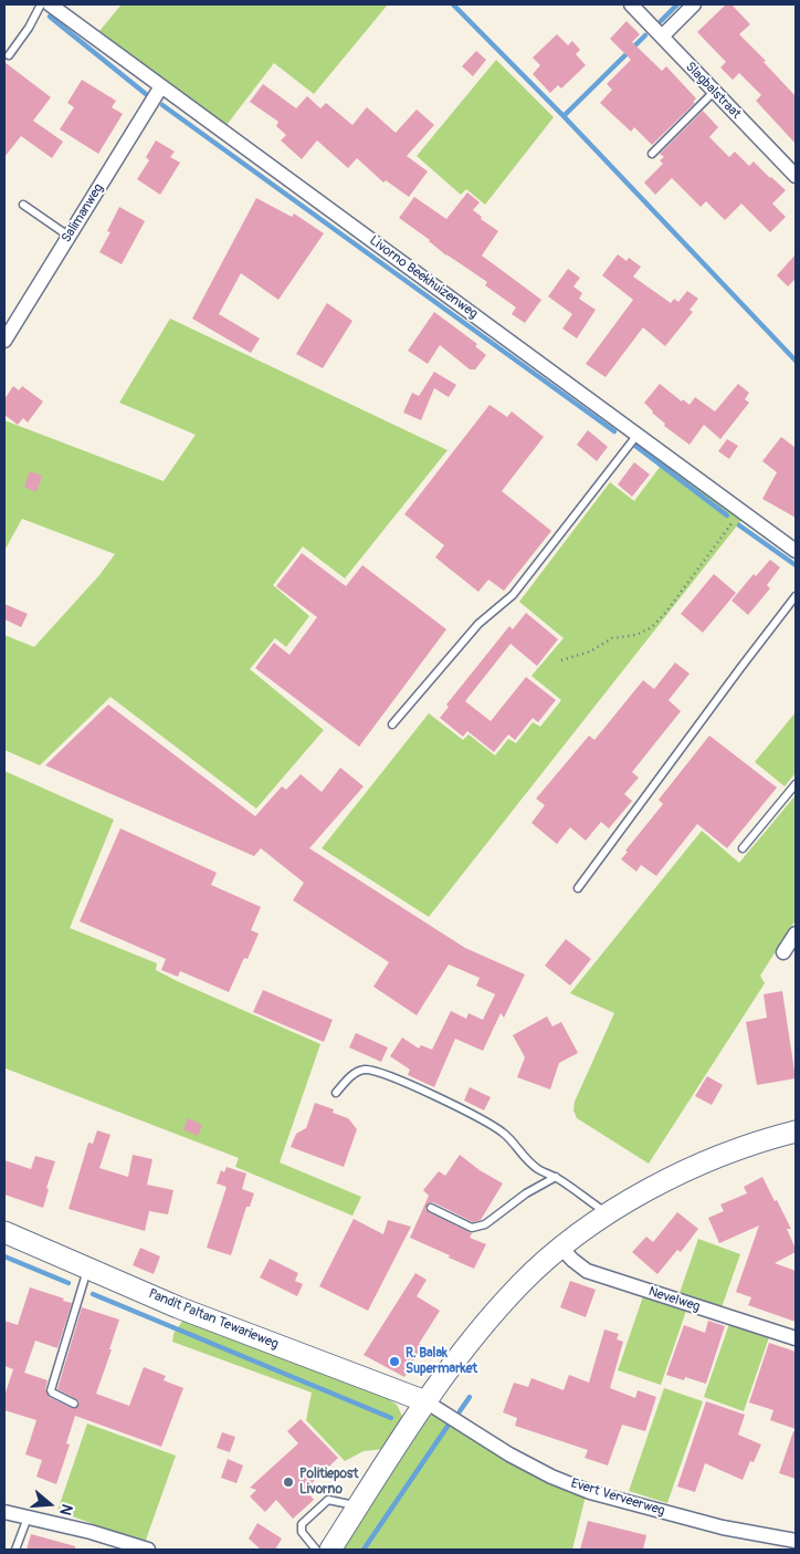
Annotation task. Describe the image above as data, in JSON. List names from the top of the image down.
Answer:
{
  "streets": {
    "street": [
      "Slagbalstraat",
      "Salimanweg",
      "Livorno Beekhuizenweg",
      "Nevelweg",
      "Pandit Paltan Tewarieweg",
      "Evert Verveerweg"
    ]
  },
  "crossings": [
    ["Salimanweg", "Livorno Beekhuizenweg"],
    ["Pandit Paltan Tewarieweg", "Evert Verveerweg"]
  ],
  "places": ["R. Balak Supermarket", "Politiepost Livorno"],
  "north": "right"
}
